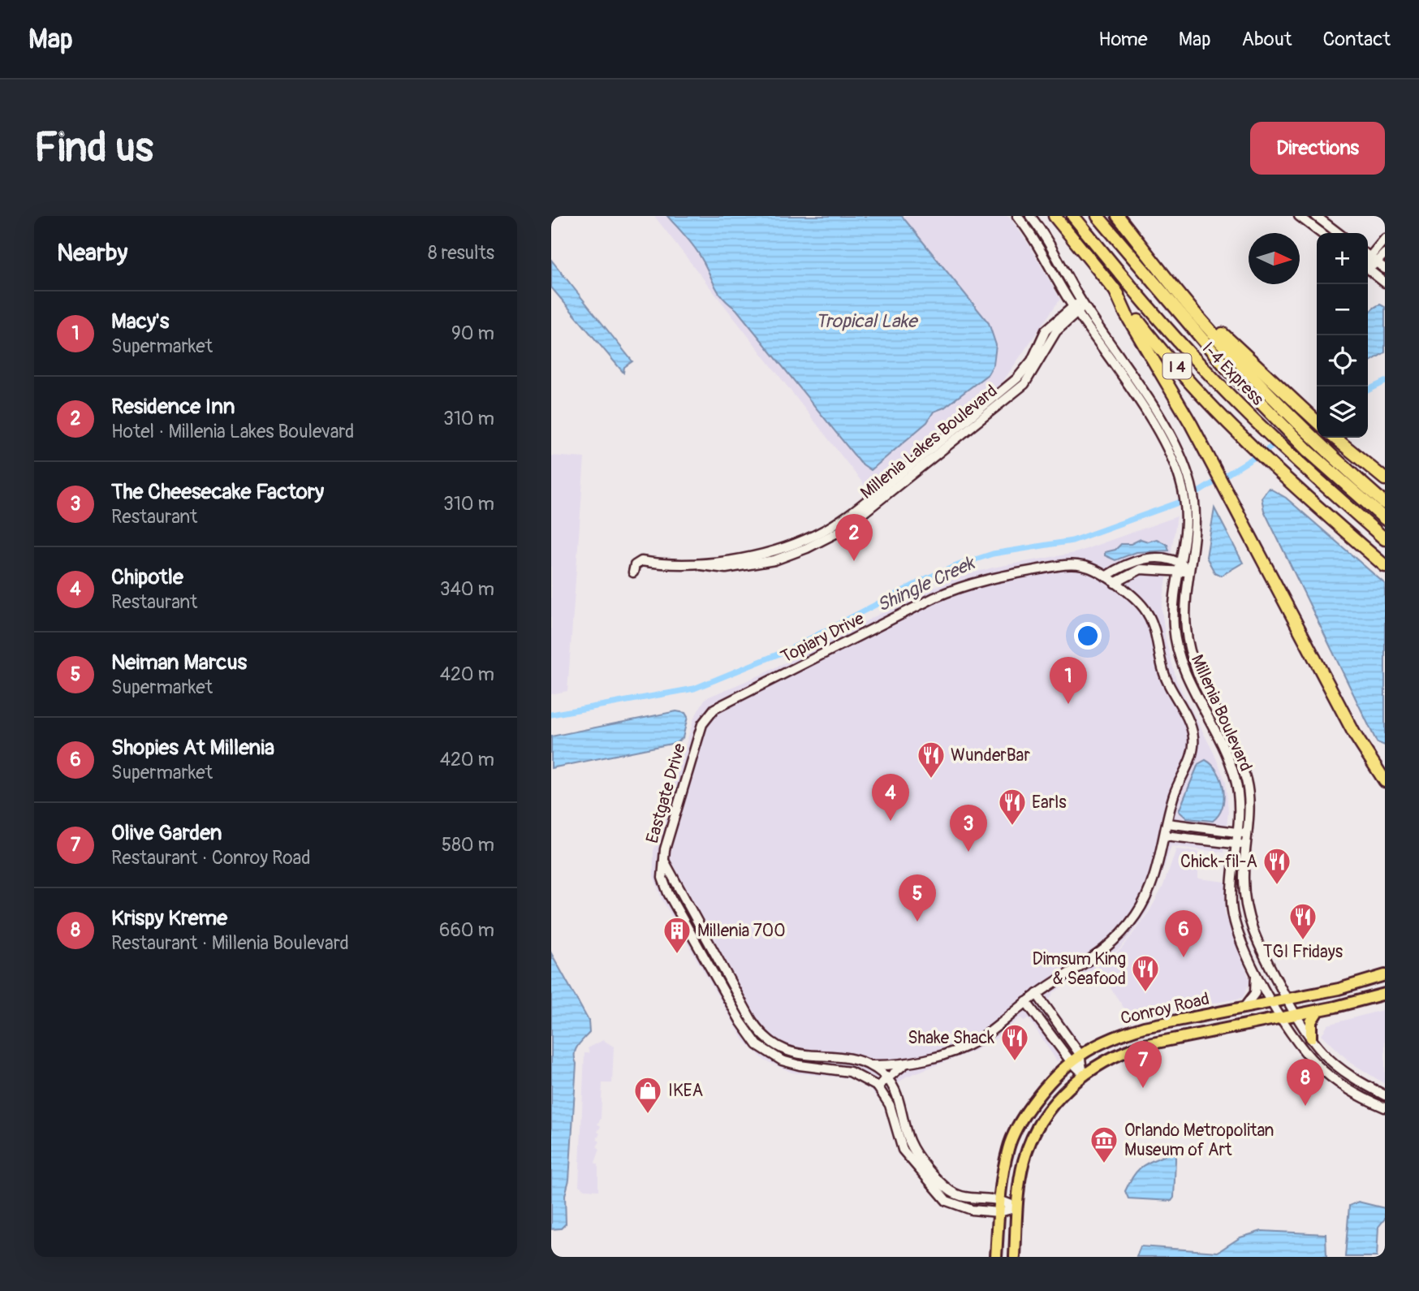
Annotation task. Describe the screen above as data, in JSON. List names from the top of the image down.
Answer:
{
  "streets": {
    "highway": ["I 4", "I-4 Express"],
    "main road": ["Conroy Road"],
    "street": [
      "Millenia Lakes Boulevard",
      "Topiary Drive",
      "Millenia Boulevard",
      "Eastgate Drive"
    ]
  },
  "crossings": [
    ["Millenia Lakes Boulevard", "Millenia Boulevard"],
    ["Topiary Drive", "Eastgate Drive"],
    ["Millenia Boulevard", "Conroy Road"],
    ["Eastgate Drive", "Conroy Road"]
  ],
  "water": ["Tropical Lake", "Shingle Creek"],
  "places": {
    "restaurant": [
      "WunderBar",
      "Earls",
      "Chick-fil-A",
      "TGI Fridays",
      "Dimsum King & Seafood",
      "Shake Shack"
    ],
    "building": ["Millenia 700"],
    "shop": ["IKEA"],
    "museum": ["Orlando Metropolitan Museum of Art"]
  },
  "north": "right",
  "page": {
    "header": "Map",
    "nav": [
      "Home",
      "Map",
      "About",
      "Contact"
    ],
    "buttons": "Directions",
    "title": "Find us",
    "heading": ["Nearby", "8 results"],
    "map_buttons": ["+", "−"],
    "list": [
      {
        "mark": "1",
        "name": "Macy's",
        "note": "Supermarket",
        "value": "90 m"
      },
      {
        "mark": "2",
        "name": "Residence Inn",
        "note": "Hotel · Millenia Lakes Boulevard",
        "value": "310 m"
      },
      {
        "mark": "3",
        "name": "The Cheesecake Factory",
        "note": "Restaurant",
        "value": "310 m"
      },
      {
        "mark": "4",
        "name": "Chipotle",
        "note": "Restaurant",
        "value": "340 m"
      },
      {
        "mark": "5",
        "name": "Neiman Marcus",
        "note": "Supermarket",
        "value": "420 m"
      },
      {
        "mark": "6",
        "name": "Shopies At Millenia",
        "note": "Supermarket",
        "value": "420 m"
      },
      {
        "mark": "7",
        "name": "Olive Garden",
        "note": "Restaurant · Conroy Road",
        "value": "580 m"
      },
      {
        "mark": "8",
        "name": "Krispy Kreme",
        "note": "Restaurant · Millenia Boulevard",
        "value": "660 m"
      }
    ],
    "pins": [
      "2",
      "1",
      "4",
      "3",
      "5",
      "6",
      "7",
      "8"
    ]
  }
}
